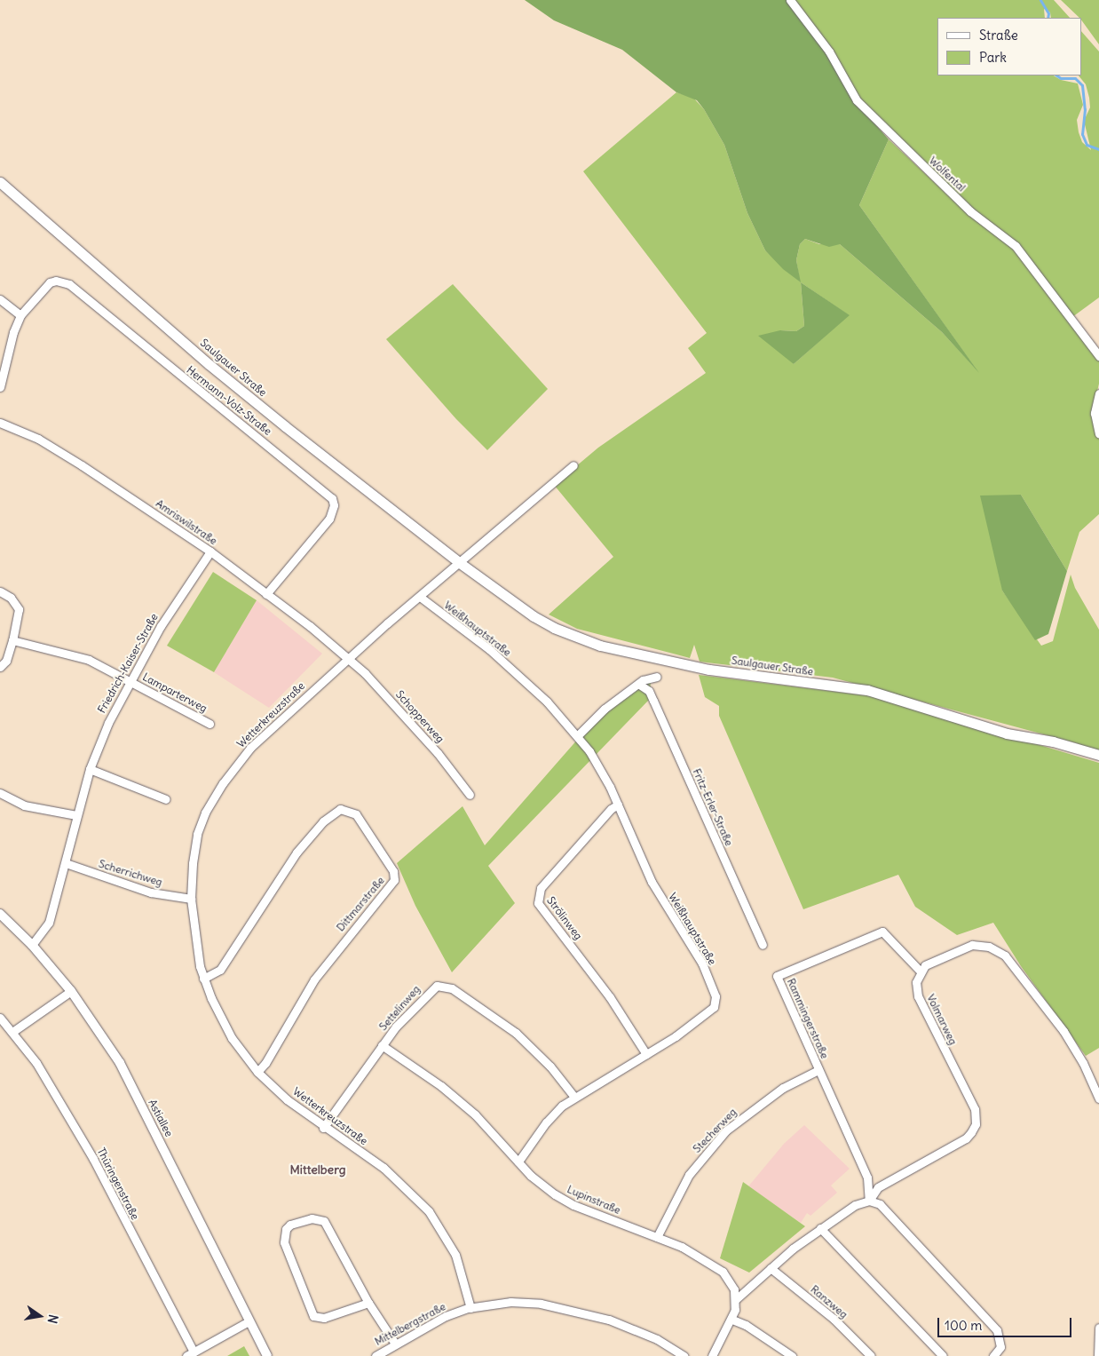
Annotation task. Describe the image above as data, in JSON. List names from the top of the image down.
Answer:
{
  "streets": {
    "main road": ["Saulgauer Straße"],
    "street": [
      "Wolfental",
      "Hermann-Volz-Straße",
      "Amriswilstraße",
      "Weißhauptstraße",
      "Friedrich-Kaiser-Straße",
      "Lamparterweg",
      "Wetterkreuzstraße",
      "Schopperweg",
      "Fritz-Erler-Straße",
      "Scherrichweg",
      "Dittmarstraße",
      "Strölinweg",
      "Settelinweg",
      "Rammingerstraße",
      "Volmarweg",
      "Astiallee",
      "Stecherweg",
      "Thüringenstraße",
      "Lupinstraße",
      "Ranzweg",
      "Mittelbergstraße"
    ]
  },
  "crossings": [
    ["Saulgauer Straße", "Wetterkreuzstraße"],
    ["Hermann-Volz-Straße", "Amriswilstraße"],
    ["Amriswilstraße", "Friedrich-Kaiser-Straße"],
    ["Amriswilstraße", "Wetterkreuzstraße"],
    ["Amriswilstraße", "Schopperweg"],
    ["Weißhauptstraße", "Wetterkreuzstraße"],
    ["Weißhauptstraße", "Strölinweg"],
    ["Weißhauptstraße", "Settelinweg"],
    ["Weißhauptstraße", "Lupinstraße"],
    ["Friedrich-Kaiser-Straße", "Lamparterweg"],
    ["Friedrich-Kaiser-Straße", "Scherrichweg"],
    ["Friedrich-Kaiser-Straße", "Astiallee"],
    ["Wetterkreuzstraße", "Schopperweg"],
    ["Wetterkreuzstraße", "Scherrichweg"],
    ["Wetterkreuzstraße", "Dittmarstraße"],
    ["Wetterkreuzstraße", "Settelinweg"],
    ["Wetterkreuzstraße", "Mittelbergstraße"],
    ["Settelinweg", "Lupinstraße"],
    ["Rammingerstraße", "Volmarweg"],
    ["Rammingerstraße", "Stecherweg"],
    ["Stecherweg", "Lupinstraße"]
  ],
  "districts": ["Mittelberg"],
  "legend": ["Straße", "Park"],
  "scale_bar": "100 m",
  "north": "right"
}
